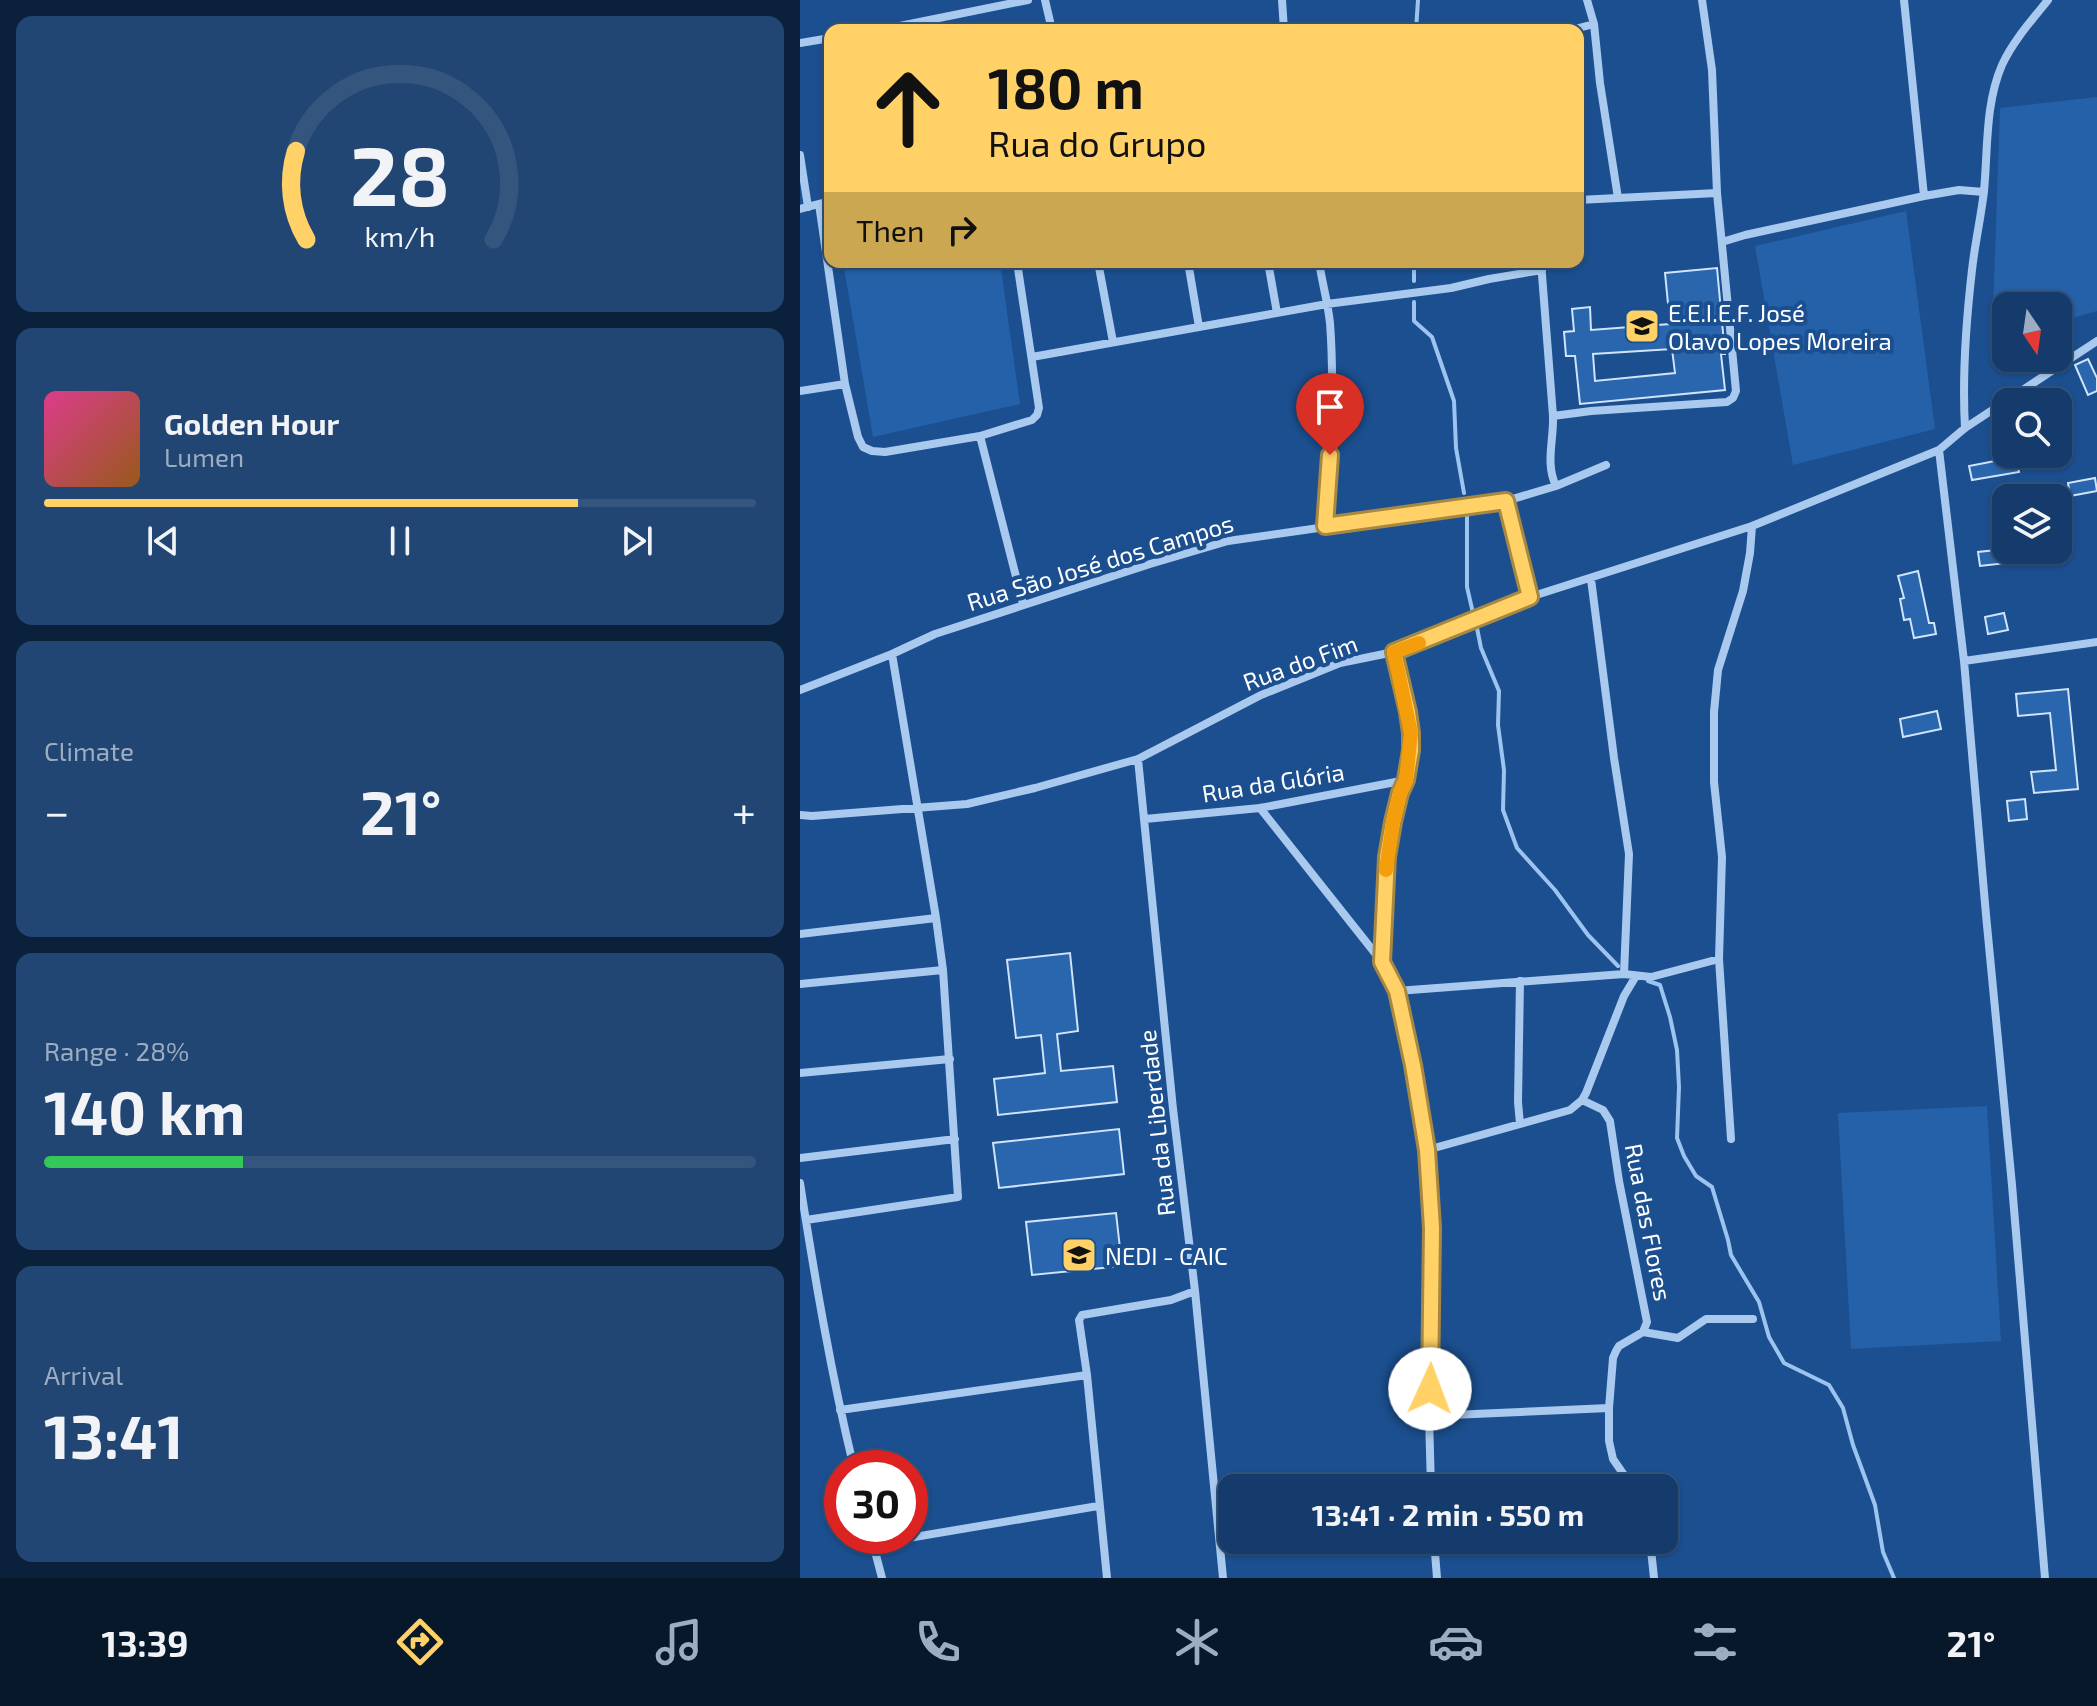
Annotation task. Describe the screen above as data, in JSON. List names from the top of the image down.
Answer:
{
  "streets": {
    "street": [
      "Rua São José dos Campos",
      "Rua do Fim",
      "Rua da Glória",
      "Rua da Liberdade",
      "Rua das Flores"
    ]
  },
  "crossings": [
    ["Rua do Fim", "Rua da Liberdade"],
    ["Rua da Glória", "Rua da Liberdade"]
  ],
  "places": {
    "school or university": ["E.E.I.E.F. José Olavo Lopes Moreira", "NEDI - CAIC"]
  },
  "north": "bottom",
  "page": {
    "turn": ["180 m", "Rua do Grupo"],
    "then": "Then",
    "song": ["Golden Hour", "Lumen"],
    "tile": [
      "Climate",
      ["Range · 28%", "140 km"],
      ["Arrival", "13:41"]
    ],
    "heat": ["−", "21°", "+"],
    "limit": "30",
    "trip": "13:41 · 2 min · 550 m",
    "tabs": ["13:39", "21°"],
    "gauge": ["28", "km/h"]
  }
}
